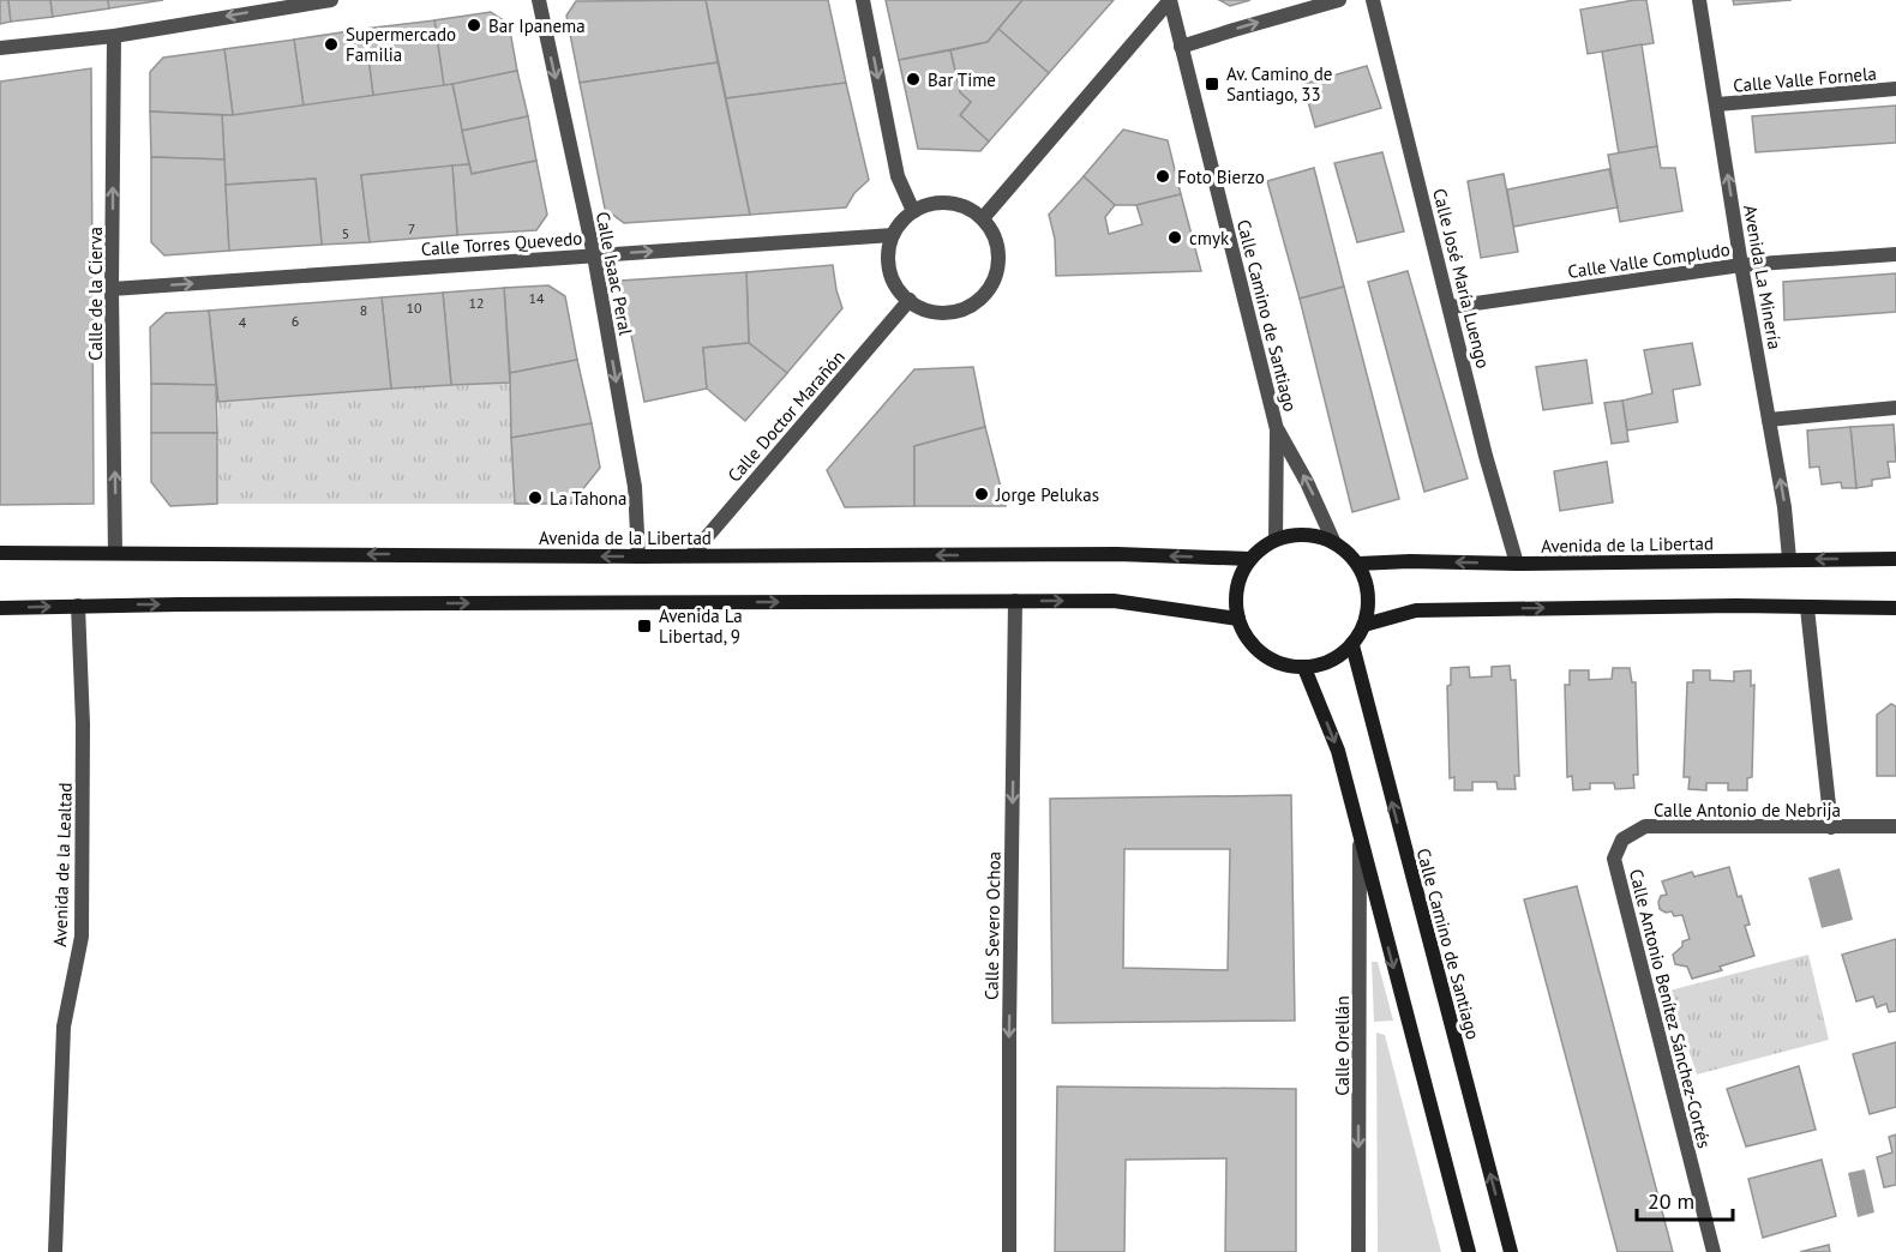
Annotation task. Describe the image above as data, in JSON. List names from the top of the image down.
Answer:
{
  "streets": {
    "main road": ["Calle Camino de Santiago", "Avenida de la Libertad"],
    "street": [
      "Calle Valle Fornela",
      "Calle Torres Quevedo",
      "Calle Valle Compludo",
      "Calle Isaac Peral",
      "Avenida La Minería",
      "Calle José María Luengo",
      "Calle de la Cierva",
      "Calle Doctor Marañón",
      "Calle Antonio de Nebrija",
      "Avenida de la Lealtad",
      "Calle Severo Ochoa",
      "Calle Antonio Benítez Sánchez-Cortés",
      "Calle Orellán"
    ]
  },
  "crossings": [
    ["Calle Valle Fornela", "Avenida La Minería"],
    ["Calle Torres Quevedo", "Calle Isaac Peral"],
    ["Calle Torres Quevedo", "Calle de la Cierva"],
    ["Calle Torres Quevedo", "Calle Doctor Marañón"],
    ["Calle Valle Compludo", "Avenida La Minería"],
    ["Calle Valle Compludo", "Calle José María Luengo"],
    ["Calle Isaac Peral", "Avenida de la Libertad"],
    ["Avenida La Minería", "Avenida de la Libertad"],
    ["Calle José María Luengo", "Avenida de la Libertad"],
    ["Calle de la Cierva", "Avenida de la Libertad"],
    ["Calle Camino de Santiago", "Avenida de la Libertad"],
    ["Calle Doctor Marañón", "Avenida de la Libertad"],
    ["Calle Antonio de Nebrija", "Calle Antonio Benítez Sánchez-Cortés"]
  ],
  "one_way": [
    "Calle Torres Quevedo",
    "Calle Isaac Peral",
    "Avenida La Minería",
    "Calle de la Cierva",
    "Calle Camino de Santiago",
    "Calle Severo Ochoa",
    "Calle Orellán"
  ],
  "places": {
    "other": [
      "Bar Ipanema",
      "Supermercado Familia",
      "Bar Time",
      "Foto Bierzo",
      "cmyk",
      "Jorge Pelukas",
      "La Tahona"
    ],
    "transit": ["Av. Camino de Santiago, 33", "Avenida La Libertad, 9"]
  },
  "house_numbers": [
    "7",
    "5",
    "14",
    "12",
    "10",
    "8",
    "6",
    "4"
  ],
  "scale_bar": "20 m"
}
